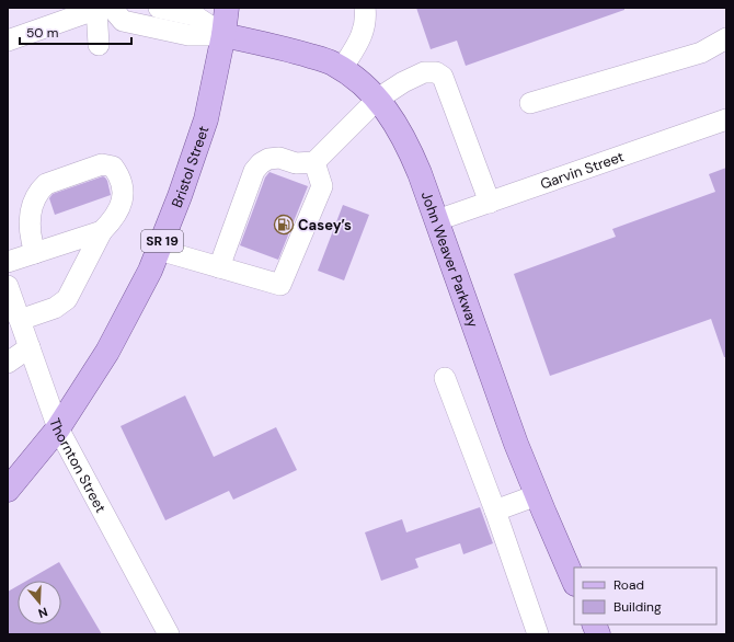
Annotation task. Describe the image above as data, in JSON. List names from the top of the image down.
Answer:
{
  "streets": {
    "main road": ["Bristol Street", "SR 19", "John Weaver Parkway"],
    "street": ["Garvin Street", "Thornton Street"]
  },
  "crossings": [
    ["Bristol Street", "SR 19"],
    ["Bristol Street", "John Weaver Parkway"],
    ["Bristol Street", "Thornton Street"],
    ["Garvin Street", "John Weaver Parkway"],
    ["SR 19", "Thornton Street"]
  ],
  "places": {
    "fuel station": ["Casey’s"]
  },
  "legend": ["Road", "Building"],
  "scale_bar": "50 m",
  "north": "bottom"
}
